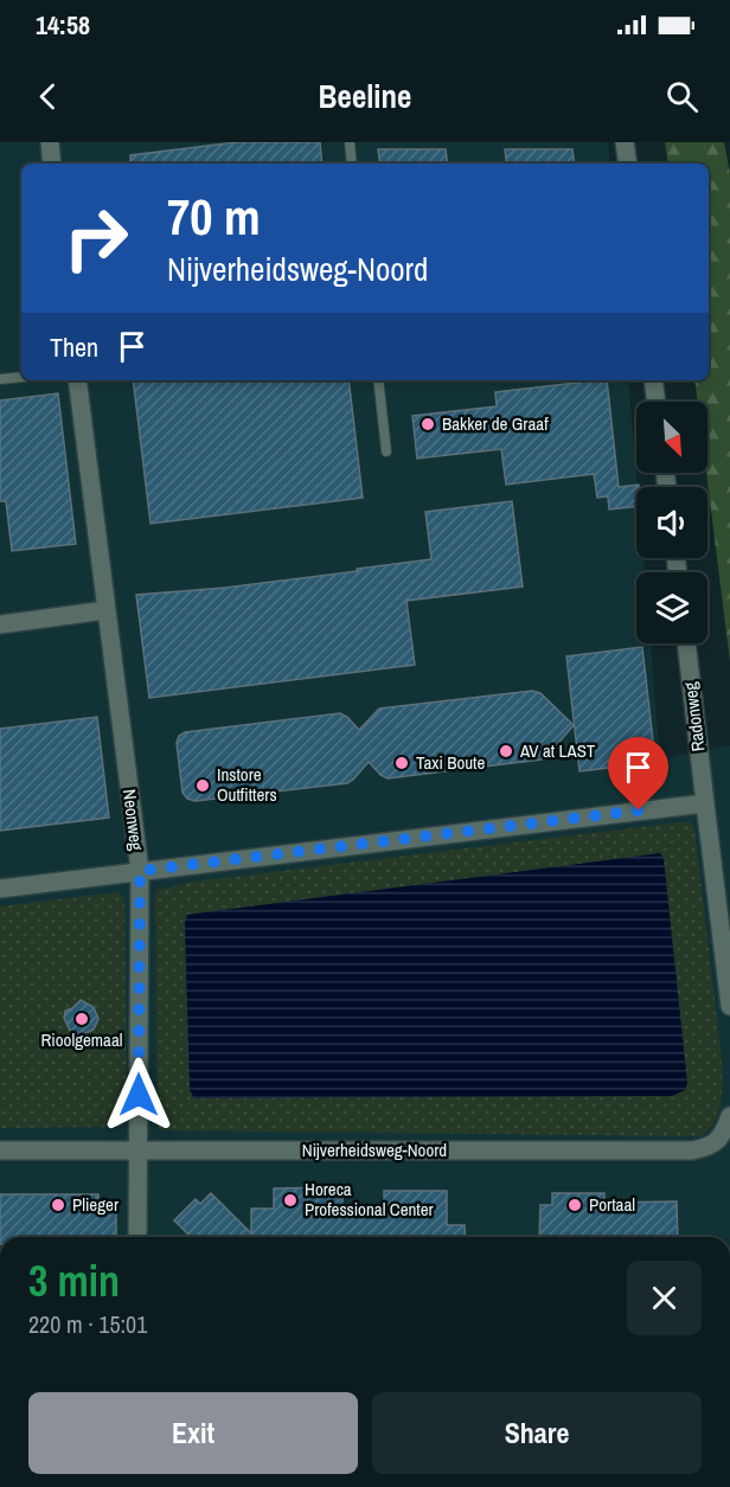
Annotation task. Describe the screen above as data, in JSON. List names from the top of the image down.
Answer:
{
  "streets": {
    "street": ["Radonweg", "Neonweg", "Nijverheidsweg-Noord"]
  },
  "crossings": [
    ["Neonweg", "Nijverheidsweg-Noord"]
  ],
  "places": [
    "Bakker de Graaf",
    "AV at LAST",
    "Taxi Boute",
    "Instore Outfitters",
    "Rioolgemaal",
    "Horeca Professional Center",
    "Plieger",
    "Portaal"
  ],
  "north": "bottom right",
  "page": {
    "status": "14:58",
    "header": "Beeline",
    "turn": ["70 m", "Nijverheidsweg-Noord"],
    "then": "Then",
    "heading": ["3 min", "220 m · 15:01"],
    "buttons": ["Exit", "Share"]
  }
}
